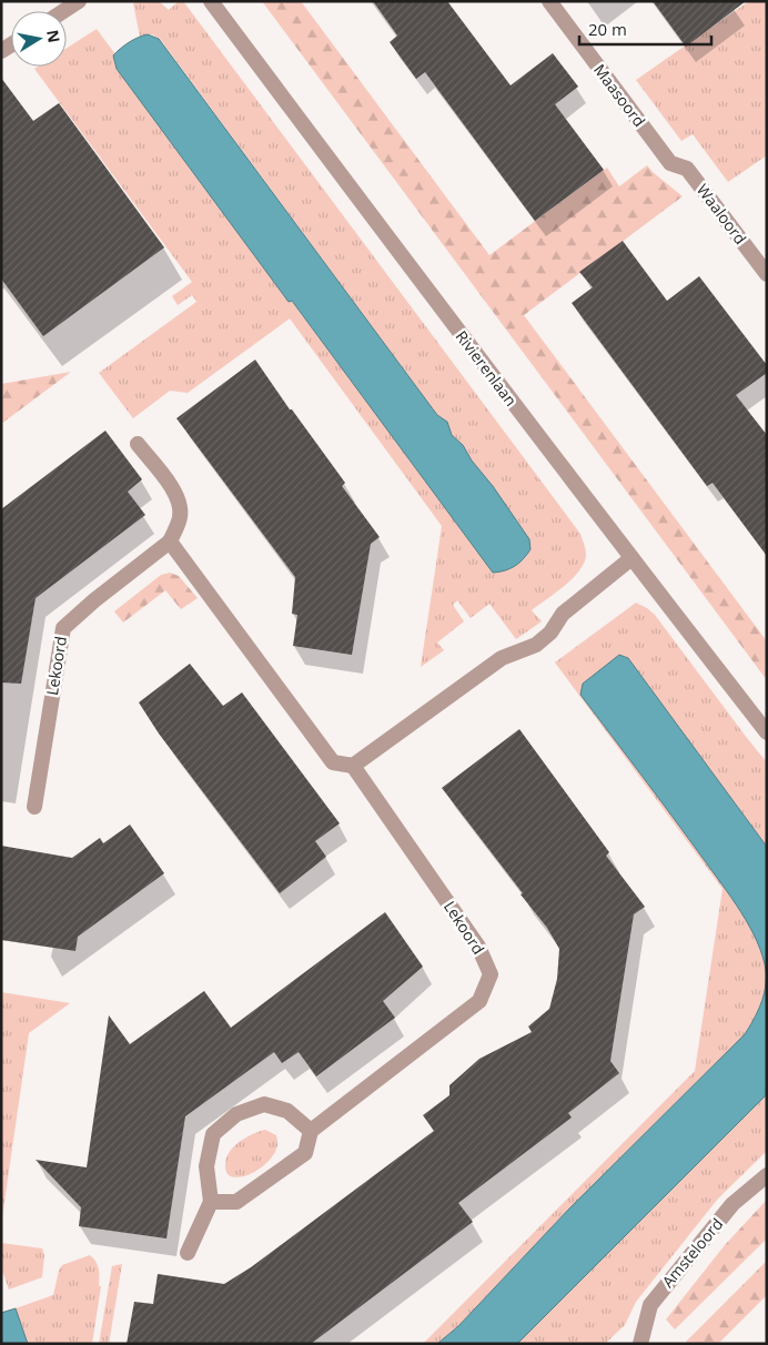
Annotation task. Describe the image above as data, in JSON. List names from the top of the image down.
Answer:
{
  "streets": {
    "street": [
      "Maasoord",
      "Waaloord",
      "Rivierenlaan",
      "Lekoord",
      "Amsteloord"
    ]
  },
  "crossings": [
    ["Maasoord", "Waaloord"]
  ],
  "scale_bar": "20 m",
  "north": "right"
}
